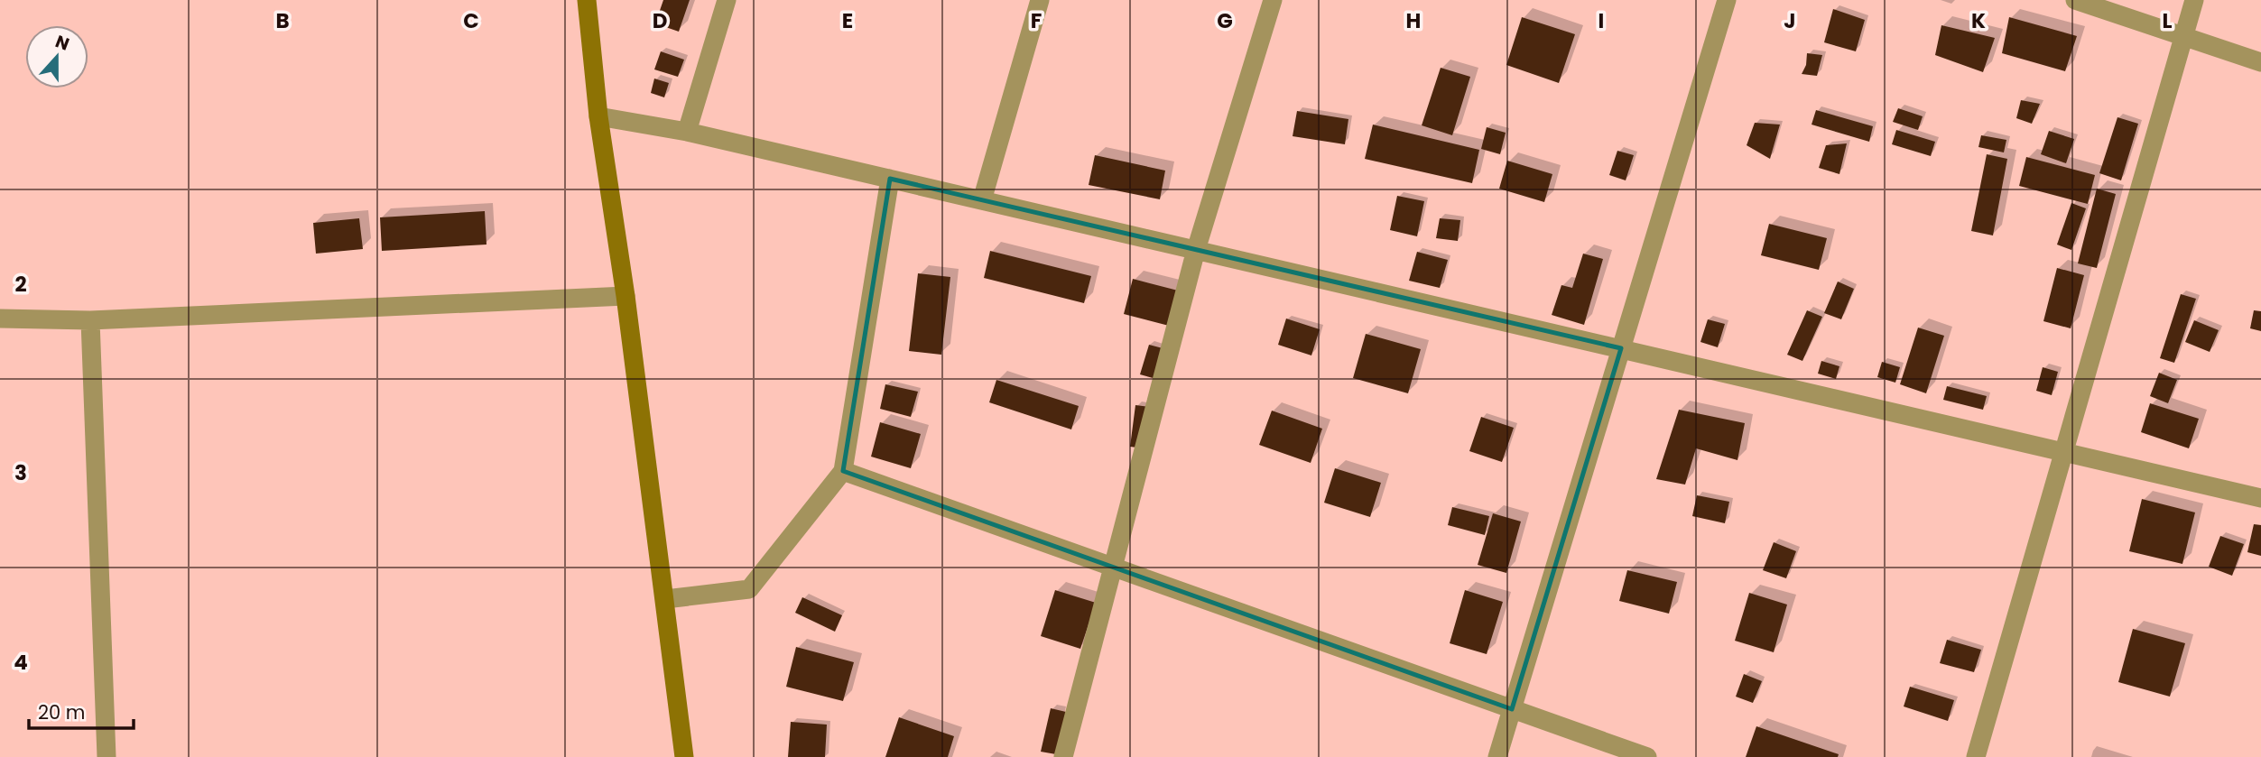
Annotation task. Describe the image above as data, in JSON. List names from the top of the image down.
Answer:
{
  "scale_bar": "20 m",
  "north": "top",
  "grid": {
    "columns": [
      "B",
      "C",
      "D",
      "E",
      "F",
      "G",
      "H",
      "I",
      "J",
      "K",
      "L"
    ],
    "rows": ["2", "3", "4"]
  }
}
